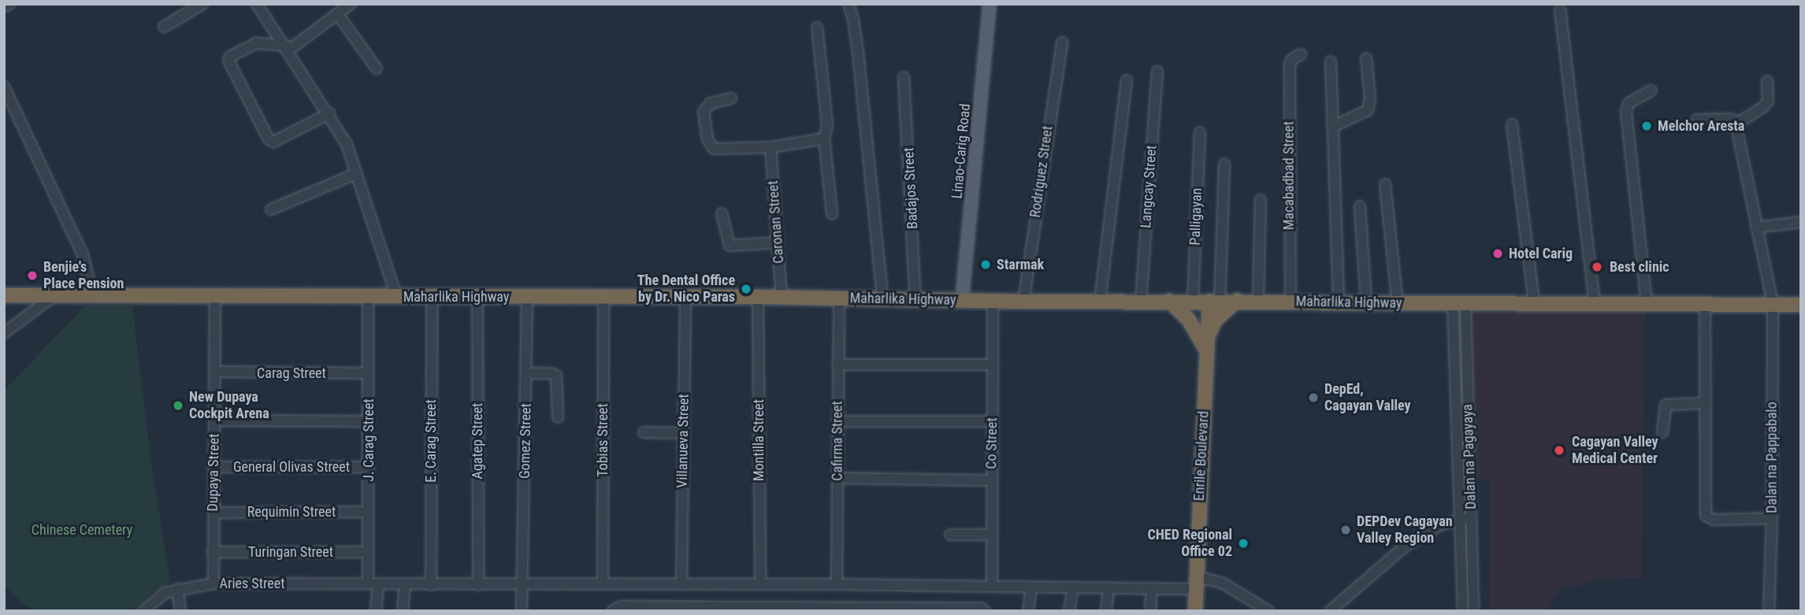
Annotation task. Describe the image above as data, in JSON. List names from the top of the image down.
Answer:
{
  "streets": {
    "highway": ["Maharlika Highway", "Enrile Boulevard"],
    "main road": ["Linao-Carig Road"],
    "street": [
      "Rodriguez Street",
      "Macabadbad Street",
      "Langcay Street",
      "Badajos Street",
      "Palligayan",
      "Caronan Street",
      "Carag Street",
      "J. Carag Street",
      "Tobias Street",
      "Montilla Street",
      "E. Carag Street",
      "Agatep Street",
      "Gomez Street",
      "Villanueva Street",
      "Cafirma Street",
      "Co Street",
      "Dalan na Pagayaya",
      "Dalan na Pappabalo",
      "General Olivas Street",
      "Dupaya Street",
      "Requimin Street",
      "Turingan Street",
      "Aries Street"
    ]
  },
  "crossings": [
    ["Linao-Carig Road", "Maharlika Highway"],
    ["Rodriguez Street", "Maharlika Highway"],
    ["Macabadbad Street", "Maharlika Highway"],
    ["Langcay Street", "Maharlika Highway"],
    ["Badajos Street", "Maharlika Highway"],
    ["Palligayan", "Maharlika Highway"],
    ["Caronan Street", "Maharlika Highway"],
    ["Maharlika Highway", "J. Carag Street"],
    ["Maharlika Highway", "Tobias Street"],
    ["Maharlika Highway", "Montilla Street"],
    ["Maharlika Highway", "E. Carag Street"],
    ["Maharlika Highway", "Agatep Street"],
    ["Maharlika Highway", "Gomez Street"],
    ["Maharlika Highway", "Villanueva Street"],
    ["Maharlika Highway", "Cafirma Street"],
    ["Maharlika Highway", "Co Street"],
    ["Maharlika Highway", "Enrile Boulevard"],
    ["Maharlika Highway", "Dalan na Pagayaya"],
    ["Maharlika Highway", "Dalan na Pappabalo"],
    ["Maharlika Highway", "Dupaya Street"],
    ["Carag Street", "J. Carag Street"],
    ["Carag Street", "Dupaya Street"],
    ["J. Carag Street", "General Olivas Street"],
    ["J. Carag Street", "Requimin Street"],
    ["J. Carag Street", "Turingan Street"],
    ["J. Carag Street", "Aries Street"],
    ["Tobias Street", "Aries Street"],
    ["Montilla Street", "Aries Street"],
    ["E. Carag Street", "Aries Street"],
    ["Agatep Street", "Aries Street"],
    ["Gomez Street", "Aries Street"],
    ["Villanueva Street", "Aries Street"],
    ["Cafirma Street", "Aries Street"],
    ["Co Street", "Aries Street"],
    ["Enrile Boulevard", "Aries Street"],
    ["General Olivas Street", "Dupaya Street"],
    ["Dupaya Street", "Requimin Street"],
    ["Dupaya Street", "Turingan Street"],
    ["Dupaya Street", "Aries Street"]
  ],
  "parks": ["Chinese Cemetery"],
  "places": [
    "Melchor Aresta",
    "Hotel Carig",
    "Starmak",
    "Best clinic",
    "Benjie's Place Pension",
    "The Dental Office by Dr. Nico Paras",
    "DepEd, Cagayan Valley",
    "New Dupaya Cockpit Arena",
    "Cagayan Valley Medical Center",
    "DEPDev Cagayan Valley Region",
    "CHED Regional Office 02"
  ]
}
